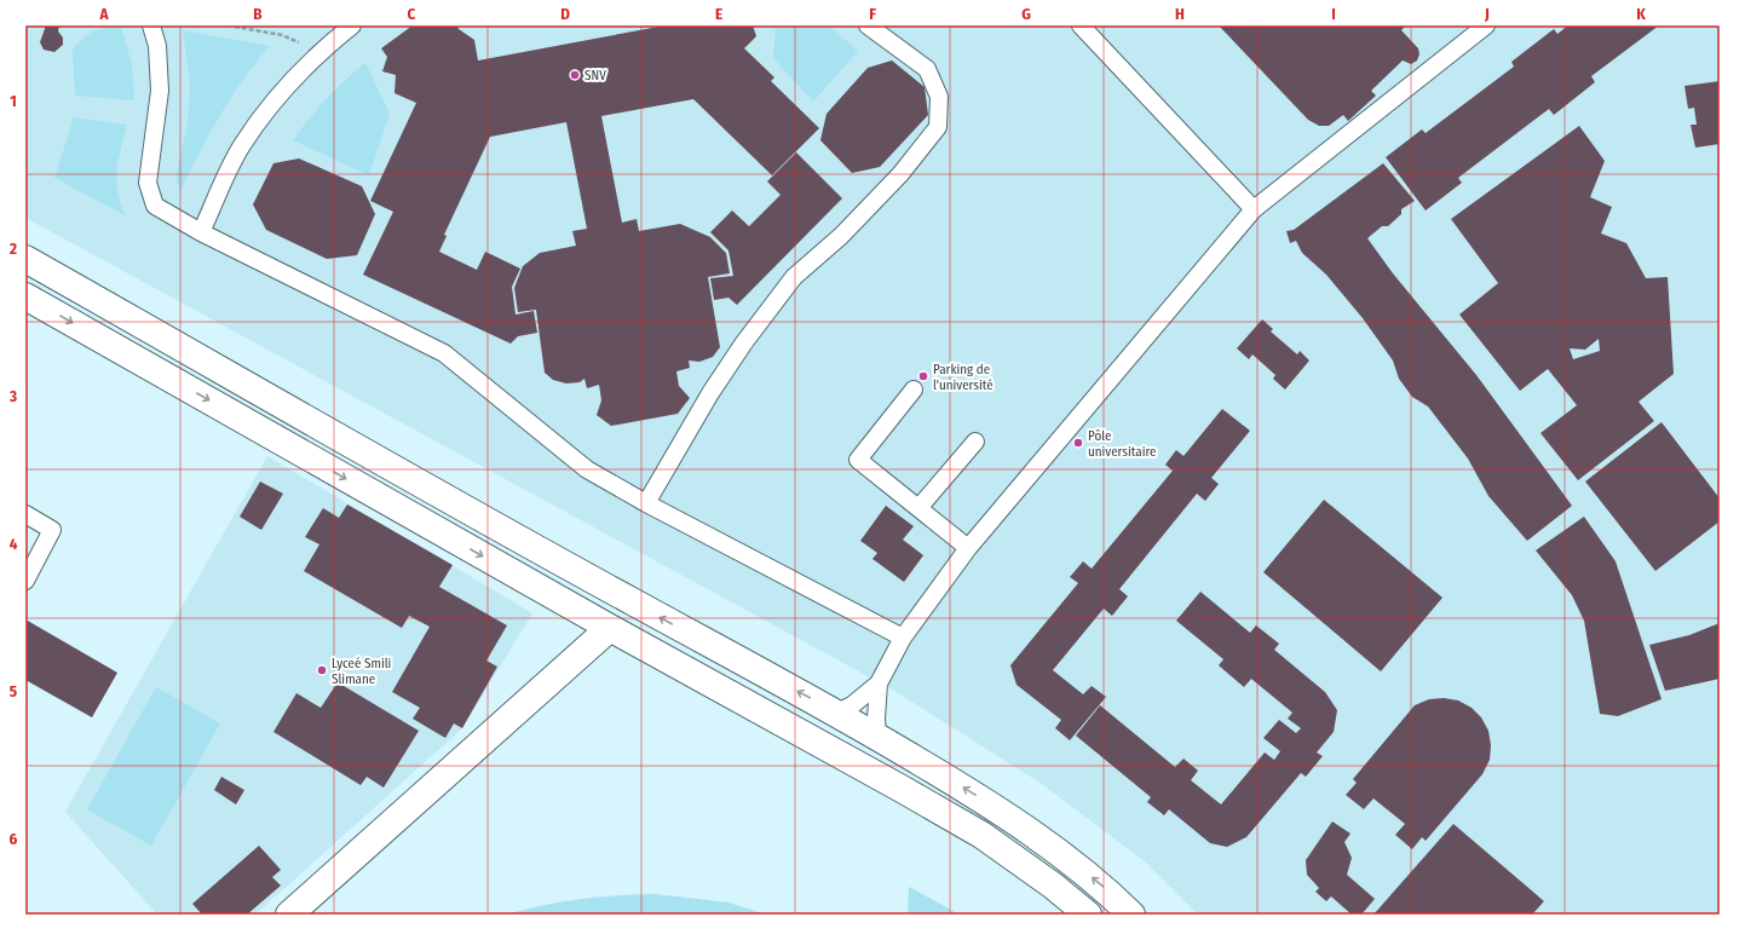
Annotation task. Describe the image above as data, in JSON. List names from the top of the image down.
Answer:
{
  "places": [
    "SNV",
    "Parking de l'université",
    "Pôle universitaire",
    "Lyceé Smili Slimane"
  ],
  "grid": {
    "columns": [
      "A",
      "B",
      "C",
      "D",
      "E",
      "F",
      "G",
      "H",
      "I",
      "J",
      "K"
    ],
    "rows": [
      "1",
      "2",
      "3",
      "4",
      "5",
      "6"
    ]
  }
}
